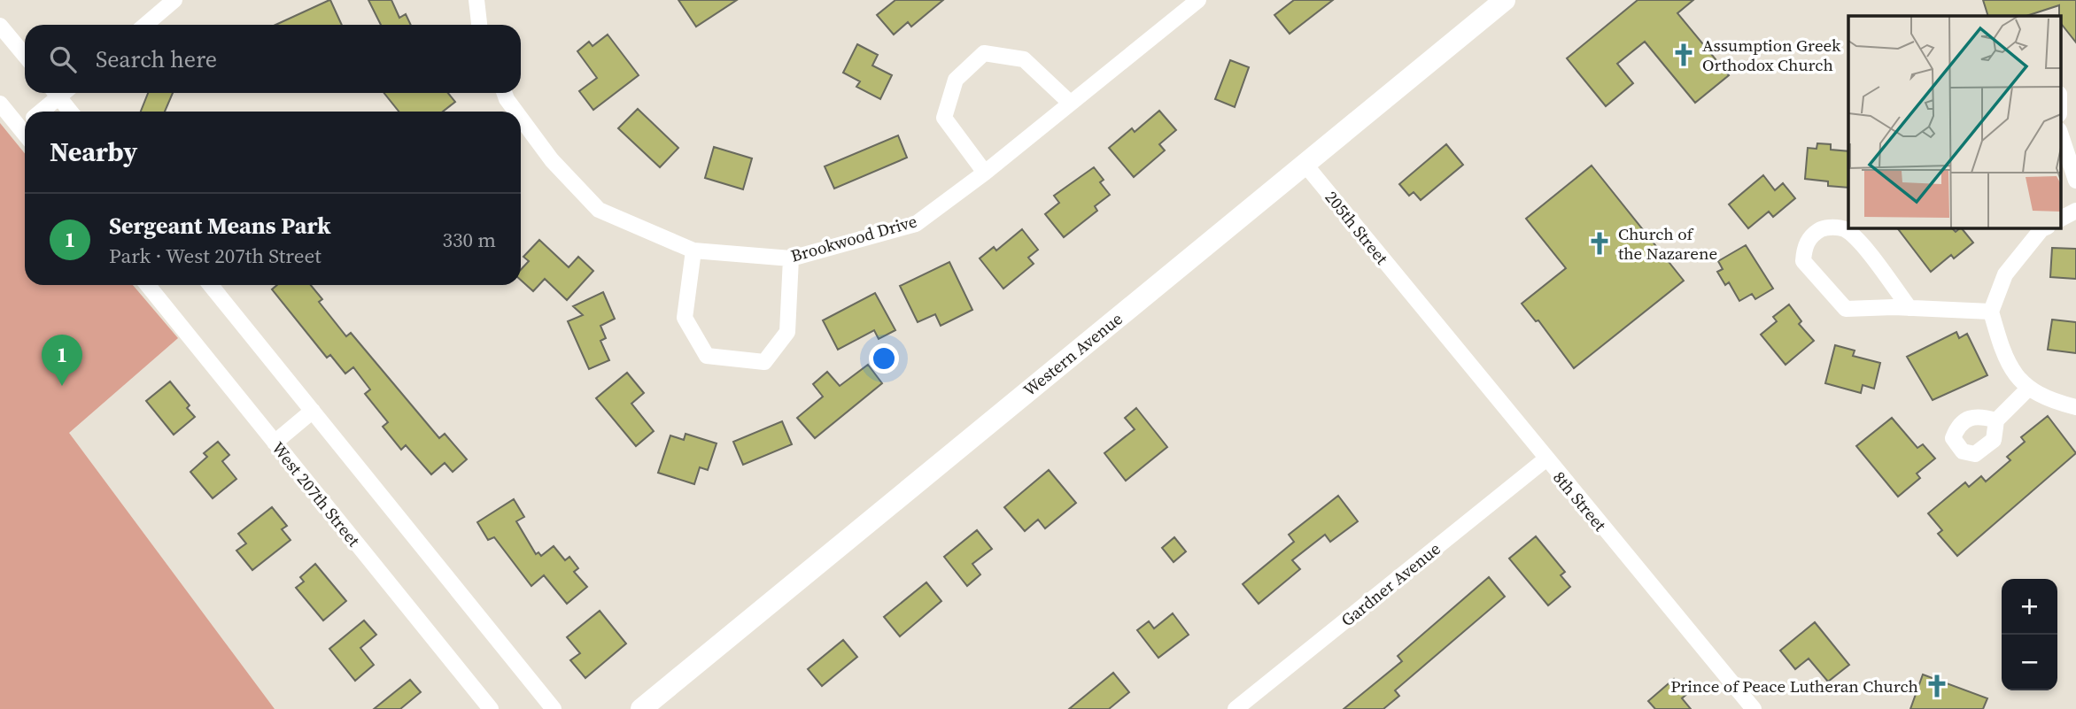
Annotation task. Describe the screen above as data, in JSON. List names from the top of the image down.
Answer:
{
  "streets": {
    "main road": ["Western Avenue"],
    "street": [
      "205th Street",
      "Brookwood Drive",
      "West 207th Street",
      "8th Street",
      "Gardner Avenue"
    ]
  },
  "crossings": [
    ["205th Street", "Western Avenue"],
    ["205th Street", "8th Street"],
    ["8th Street", "Gardner Avenue"]
  ],
  "places": {
    "church": ["Assumption Greek Orthodox Church", "Church of the Nazarene", "Prince of Peace Lutheran Church"]
  },
  "page": {
    "search": "Search here",
    "heading": "Nearby",
    "list": [
      {
        "mark": "1",
        "name": "Sergeant Means Park",
        "note": "Park · West 207th Street",
        "value": "330 m"
      }
    ],
    "pins": "1",
    "map_buttons": ["+", "−"]
  }
}
